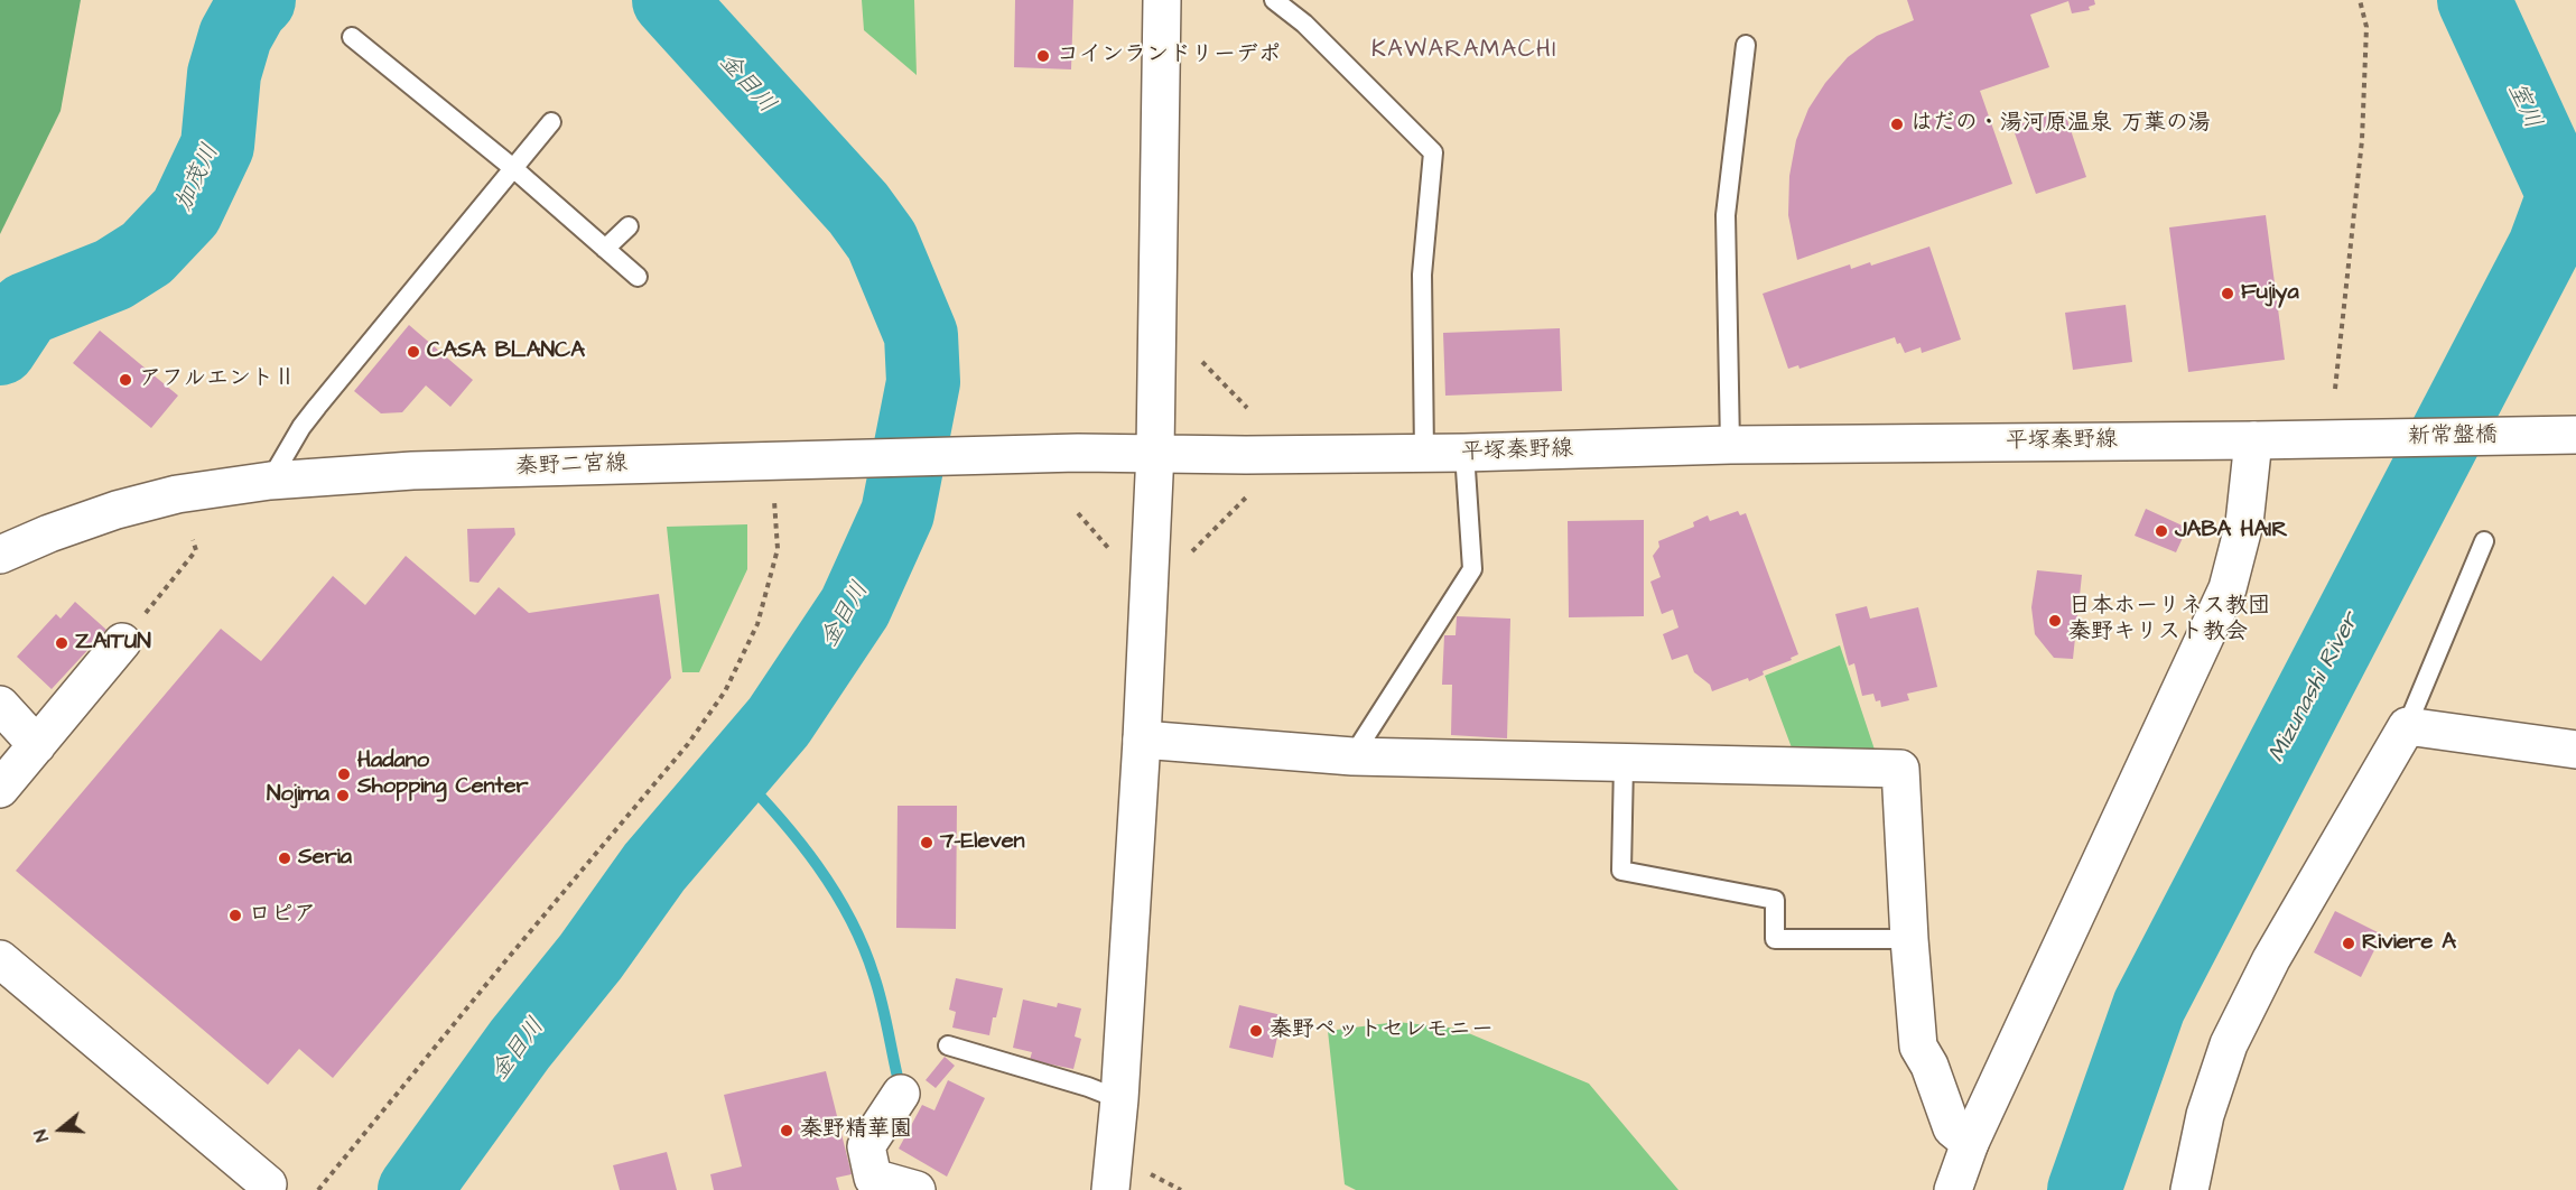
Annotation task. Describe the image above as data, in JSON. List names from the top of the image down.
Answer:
{
  "streets": {
    "street": ["新常盤橋", "平塚秦野線", "秦野二宮線"]
  },
  "crossings": [
    ["新常盤橋", "平塚秦野線"],
    ["平塚秦野線", "秦野二宮線"]
  ],
  "districts": ["KAWARAMACHI"],
  "water": [
    "金目川",
    "室川",
    "加茂川",
    "Mizunashi River"
  ],
  "places": [
    "コインランドリーデポ",
    "はだの・湯河原温泉 万葉の湯",
    "Fujiya",
    "CASA BLANCA",
    "アフルエントⅡ",
    "JABA HAIR",
    "日本ホーリネス教団 秦野キリスト教会",
    "ZAITUN",
    "Hadano Shopping Center",
    "Nojima",
    "7-Eleven",
    "Seria",
    "ロピア",
    "Riviere A",
    "秦野ペットセレモニー",
    "秦野精華園"
  ],
  "north": "left"
}
